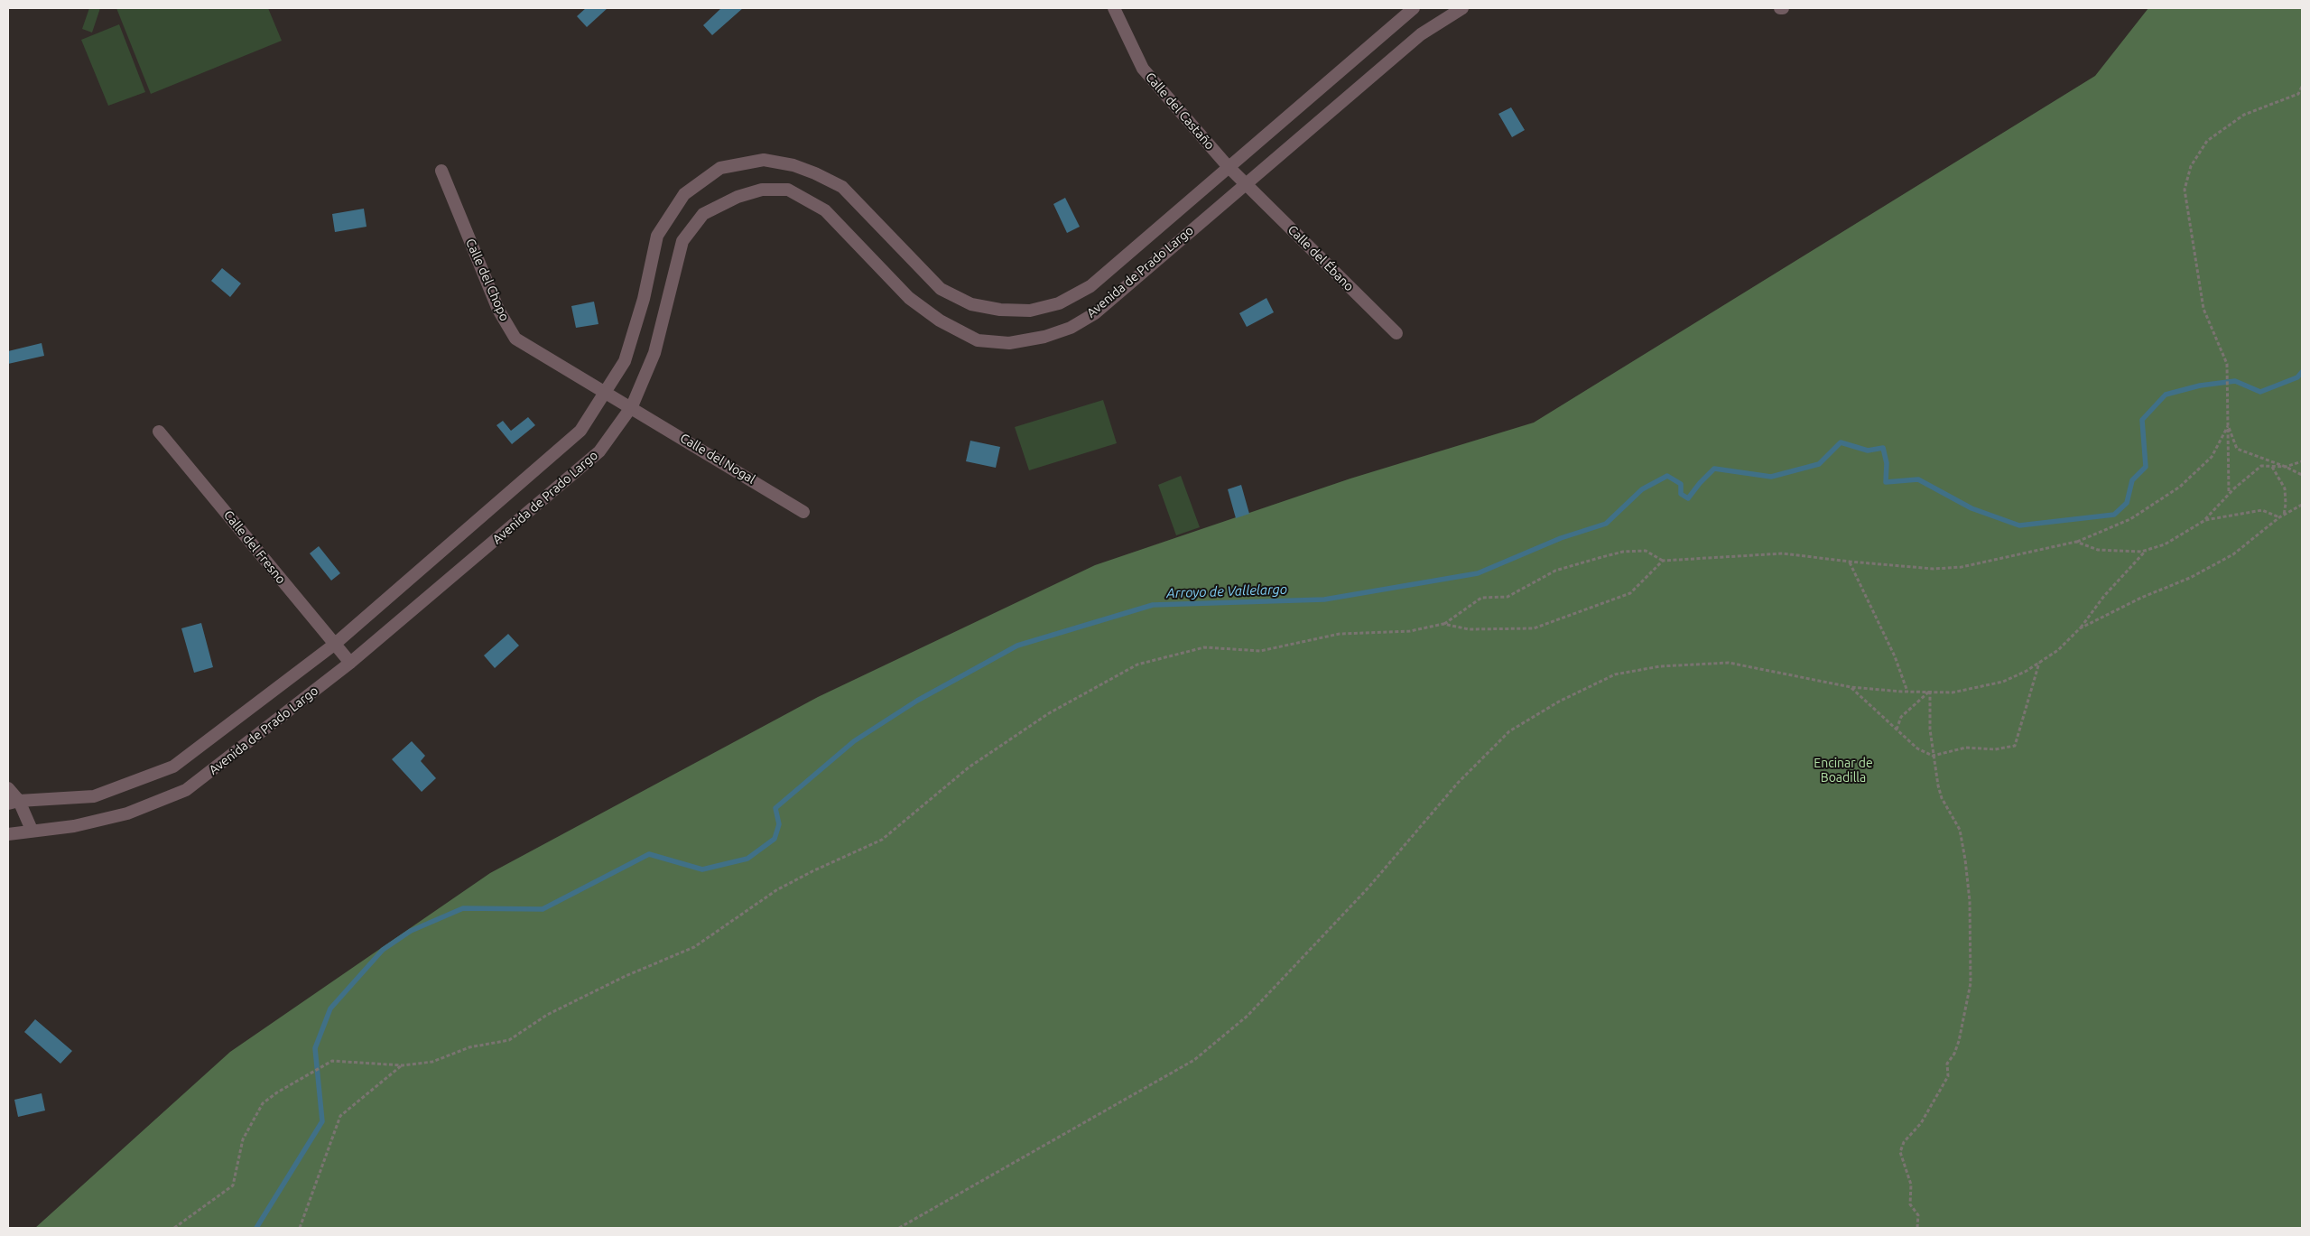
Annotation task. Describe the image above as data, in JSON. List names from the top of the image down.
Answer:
{
  "streets": {
    "street": [
      "Calle del Castaño",
      "Calle del Ébano",
      "Avenida de Prado Largo",
      "Calle del Chopo",
      "Calle del Nogal",
      "Calle del Fresno"
    ]
  },
  "crossings": [
    ["Calle del Castaño", "Calle del Ébano"],
    ["Calle del Castaño", "Avenida de Prado Largo"],
    ["Calle del Ébano", "Avenida de Prado Largo"],
    ["Avenida de Prado Largo", "Calle del Chopo"],
    ["Avenida de Prado Largo", "Calle del Nogal"],
    ["Avenida de Prado Largo", "Calle del Fresno"],
    ["Calle del Chopo", "Calle del Nogal"]
  ],
  "water": ["Arroyo de Vallelargo"],
  "parks": ["Encinar de Boadilla"]
}
